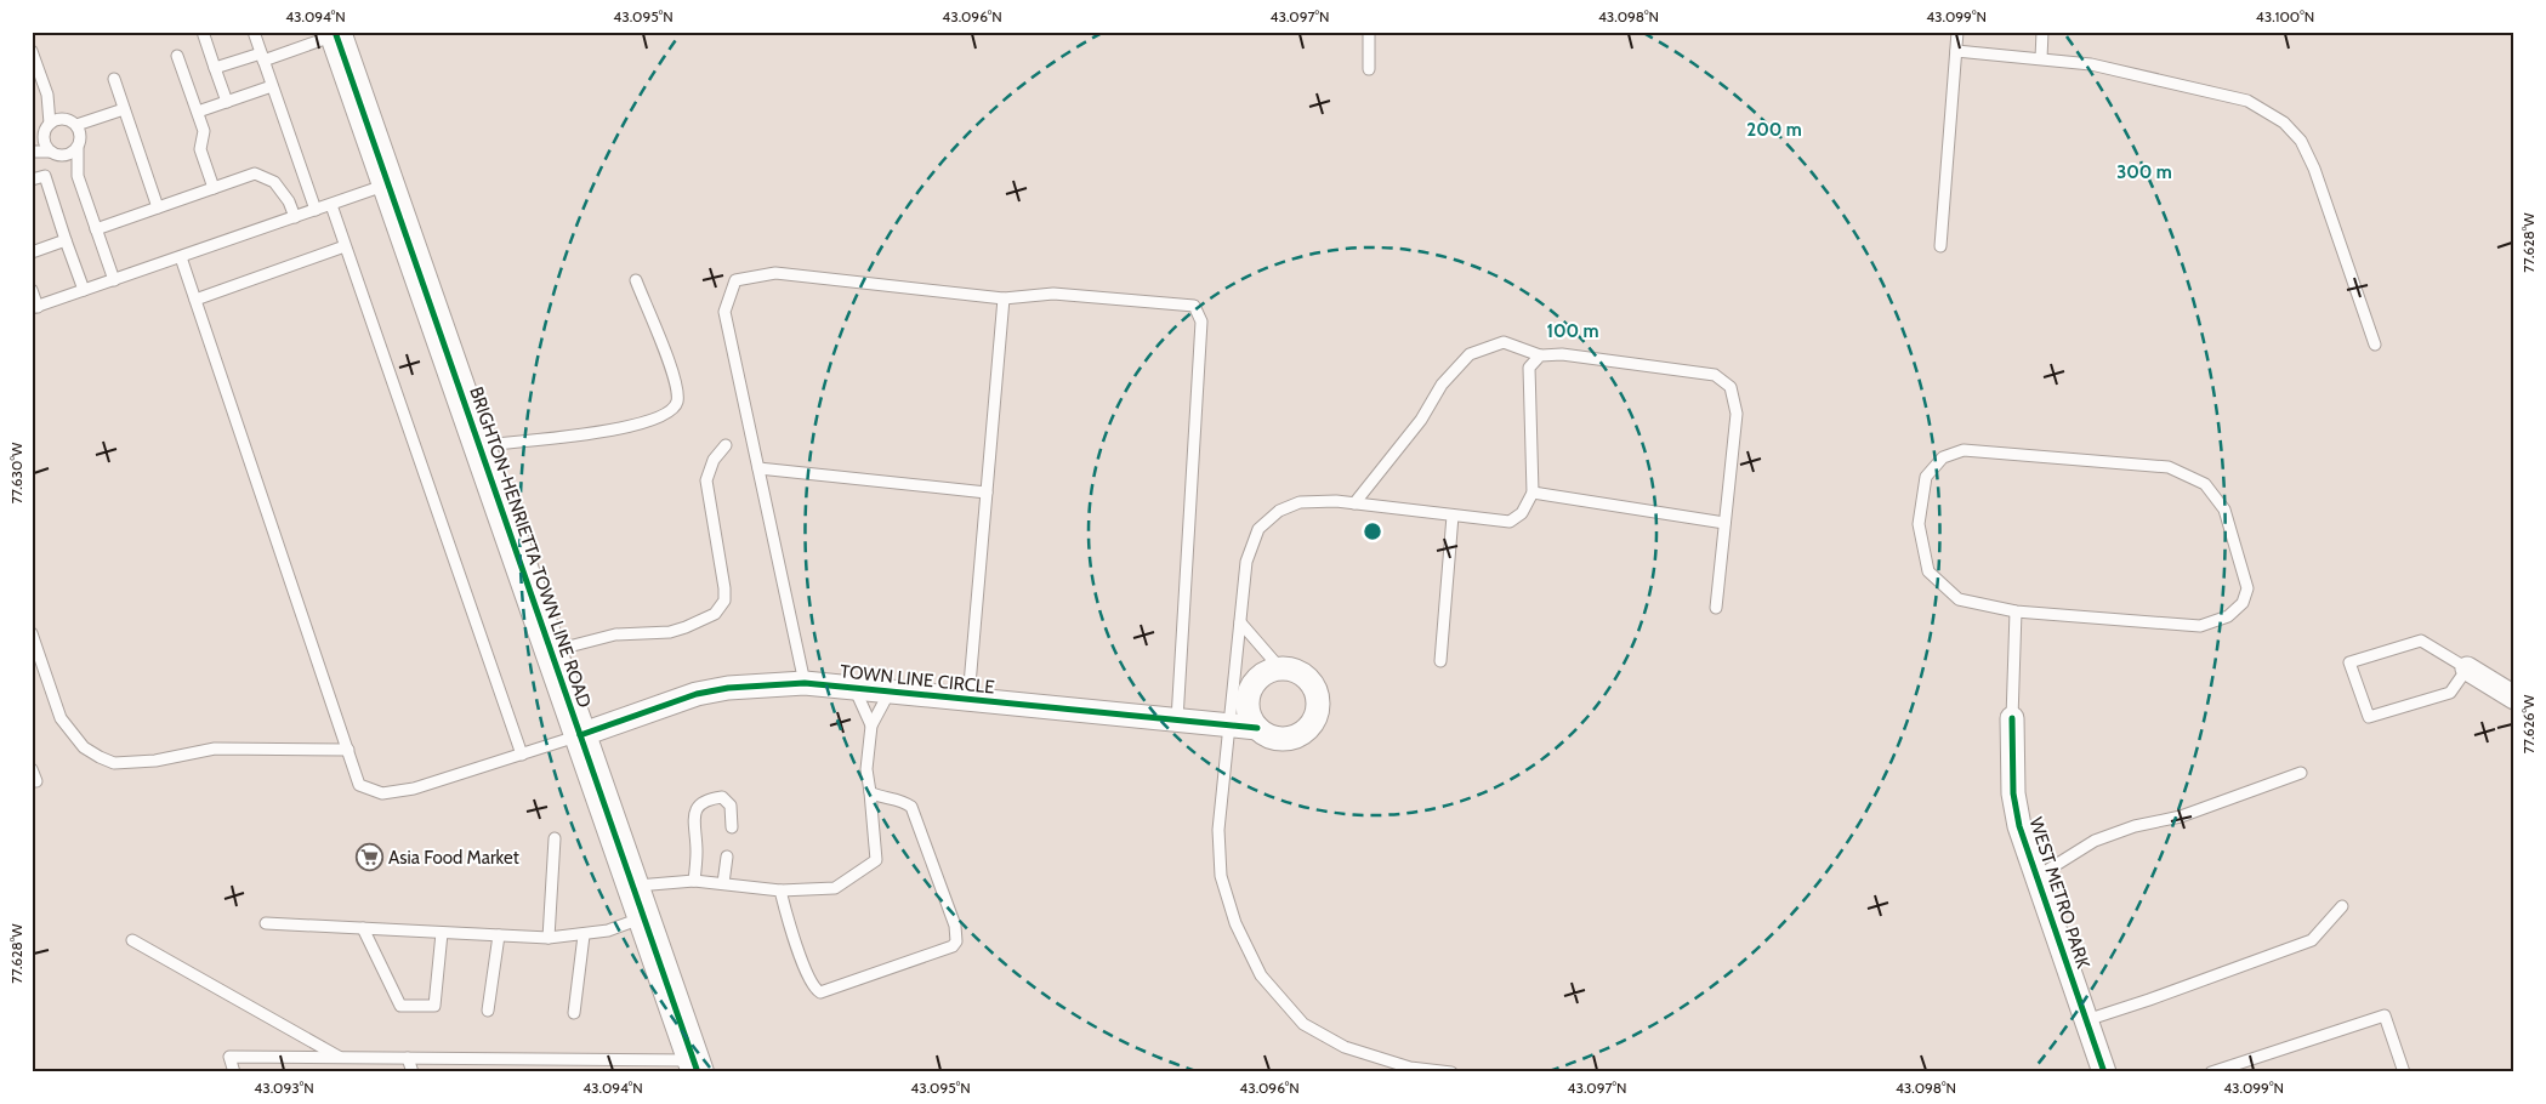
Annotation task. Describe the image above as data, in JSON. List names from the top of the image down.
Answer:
{
  "streets": {
    "street": ["BRIGHTON-HENRIETTA TOWN LINE ROAD", "TOWN LINE CIRCLE", "WEST METRO PARK"]
  },
  "crossings": [
    ["BRIGHTON-HENRIETTA TOWN LINE ROAD", "TOWN LINE CIRCLE"]
  ],
  "places": {
    "supermarket": ["Asia Food Market"]
  },
  "coordinates": [
    "43.094°N",
    "43.095°N",
    "43.096°N",
    "43.097°N",
    "43.098°N",
    "43.099°N",
    "43.100°N",
    "77.628°W",
    "77.630°W",
    "77.626°W",
    "43.093°N"
  ],
  "rings": ["200 m", "300 m", "100 m"]
}
